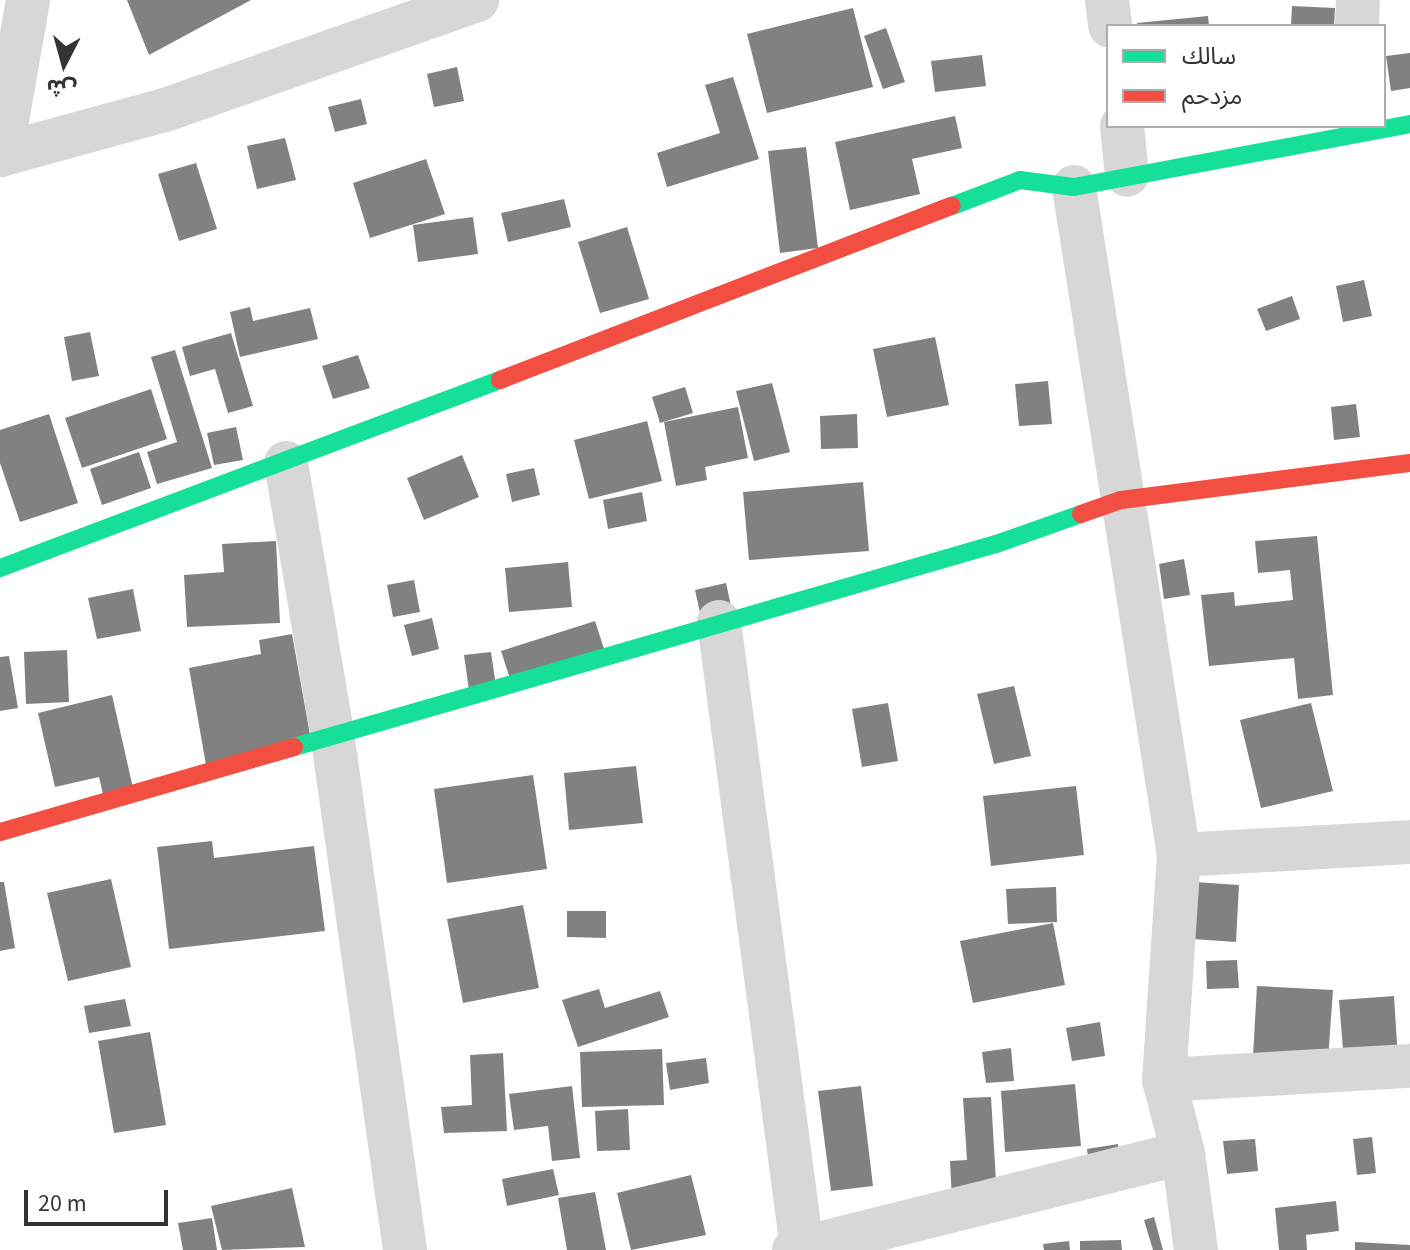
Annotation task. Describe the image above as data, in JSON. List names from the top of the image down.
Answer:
{
  "legend": ["سالك", "مزدحم"],
  "scale_bar": "20 m",
  "north": "bottom"
}
